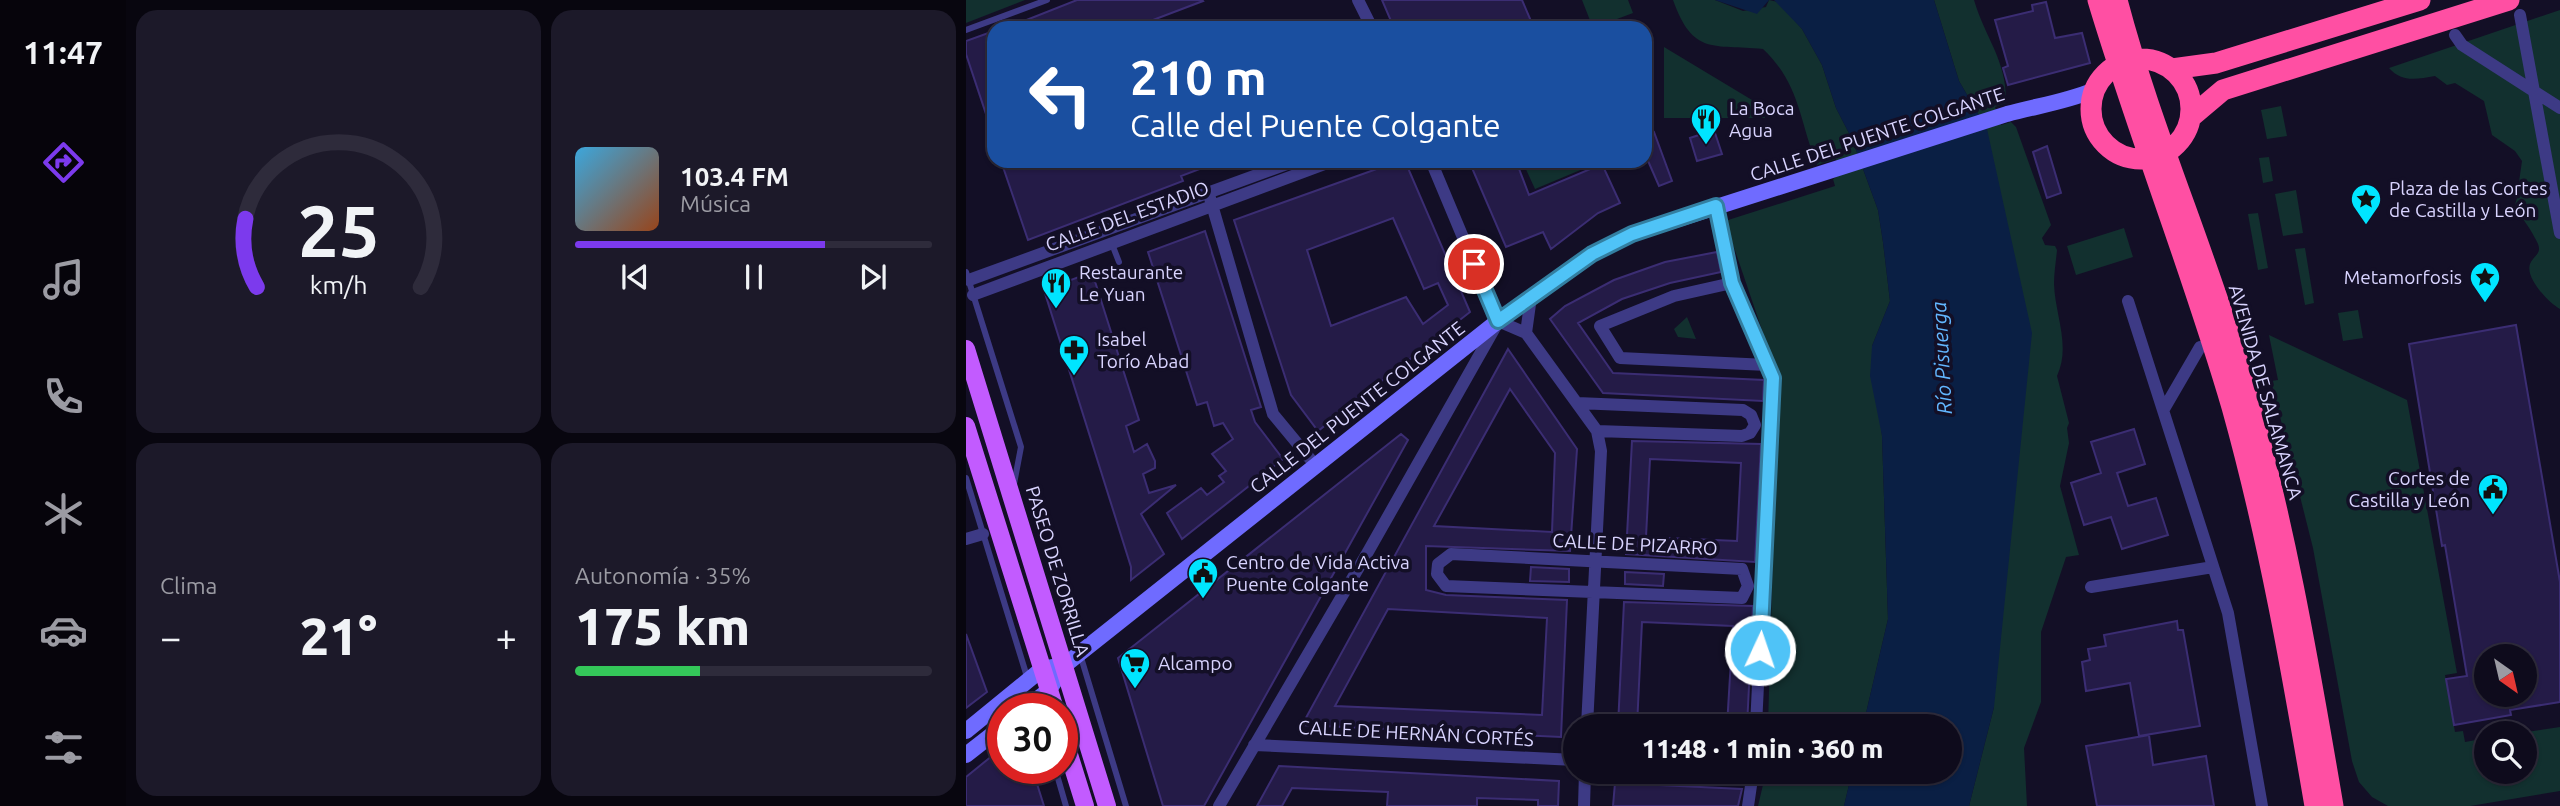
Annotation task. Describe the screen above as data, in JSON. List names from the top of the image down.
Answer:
{
  "streets": {
    "highway": ["AVENIDA DE SALAMANCA"],
    "main road": ["PASEO DE ZORRILLA"],
    "street": [
      "CALLE DEL PUENTE COLGANTE",
      "CALLE DEL ESTADIO",
      "CALLE DE PIZARRO",
      "CALLE DE HERNÁN CORTÉS"
    ]
  },
  "crossings": [
    ["CALLE DEL PUENTE COLGANTE", "PASEO DE ZORRILLA"]
  ],
  "water": ["Río Pisuerga"],
  "places": {
    "restaurant": ["La Boca Agua", "Restaurante Le Yuan"],
    "place": ["Plaza de las Cortes de Castilla y León", "Metamorfosis"],
    "pharmacy": ["Isabel Torío Abad"],
    "public building": ["Cortes de Castilla y León", "Centro de Vida Activa Puente Colgante"],
    "supermarket": ["Alcampo"]
  },
  "north": "bottom right",
  "page": {
    "tabs": "11:47",
    "turn": ["210 m", "Calle del Puente Colgante"],
    "song": ["103.4 FM", "Música"],
    "tile": [
      "Clima",
      ["Autonomía · 35%", "175 km"]
    ],
    "heat": ["−", "21°", "+"],
    "limit": "30",
    "trip": "11:48 · 1 min · 360 m",
    "gauge": ["25", "km/h"]
  }
}
